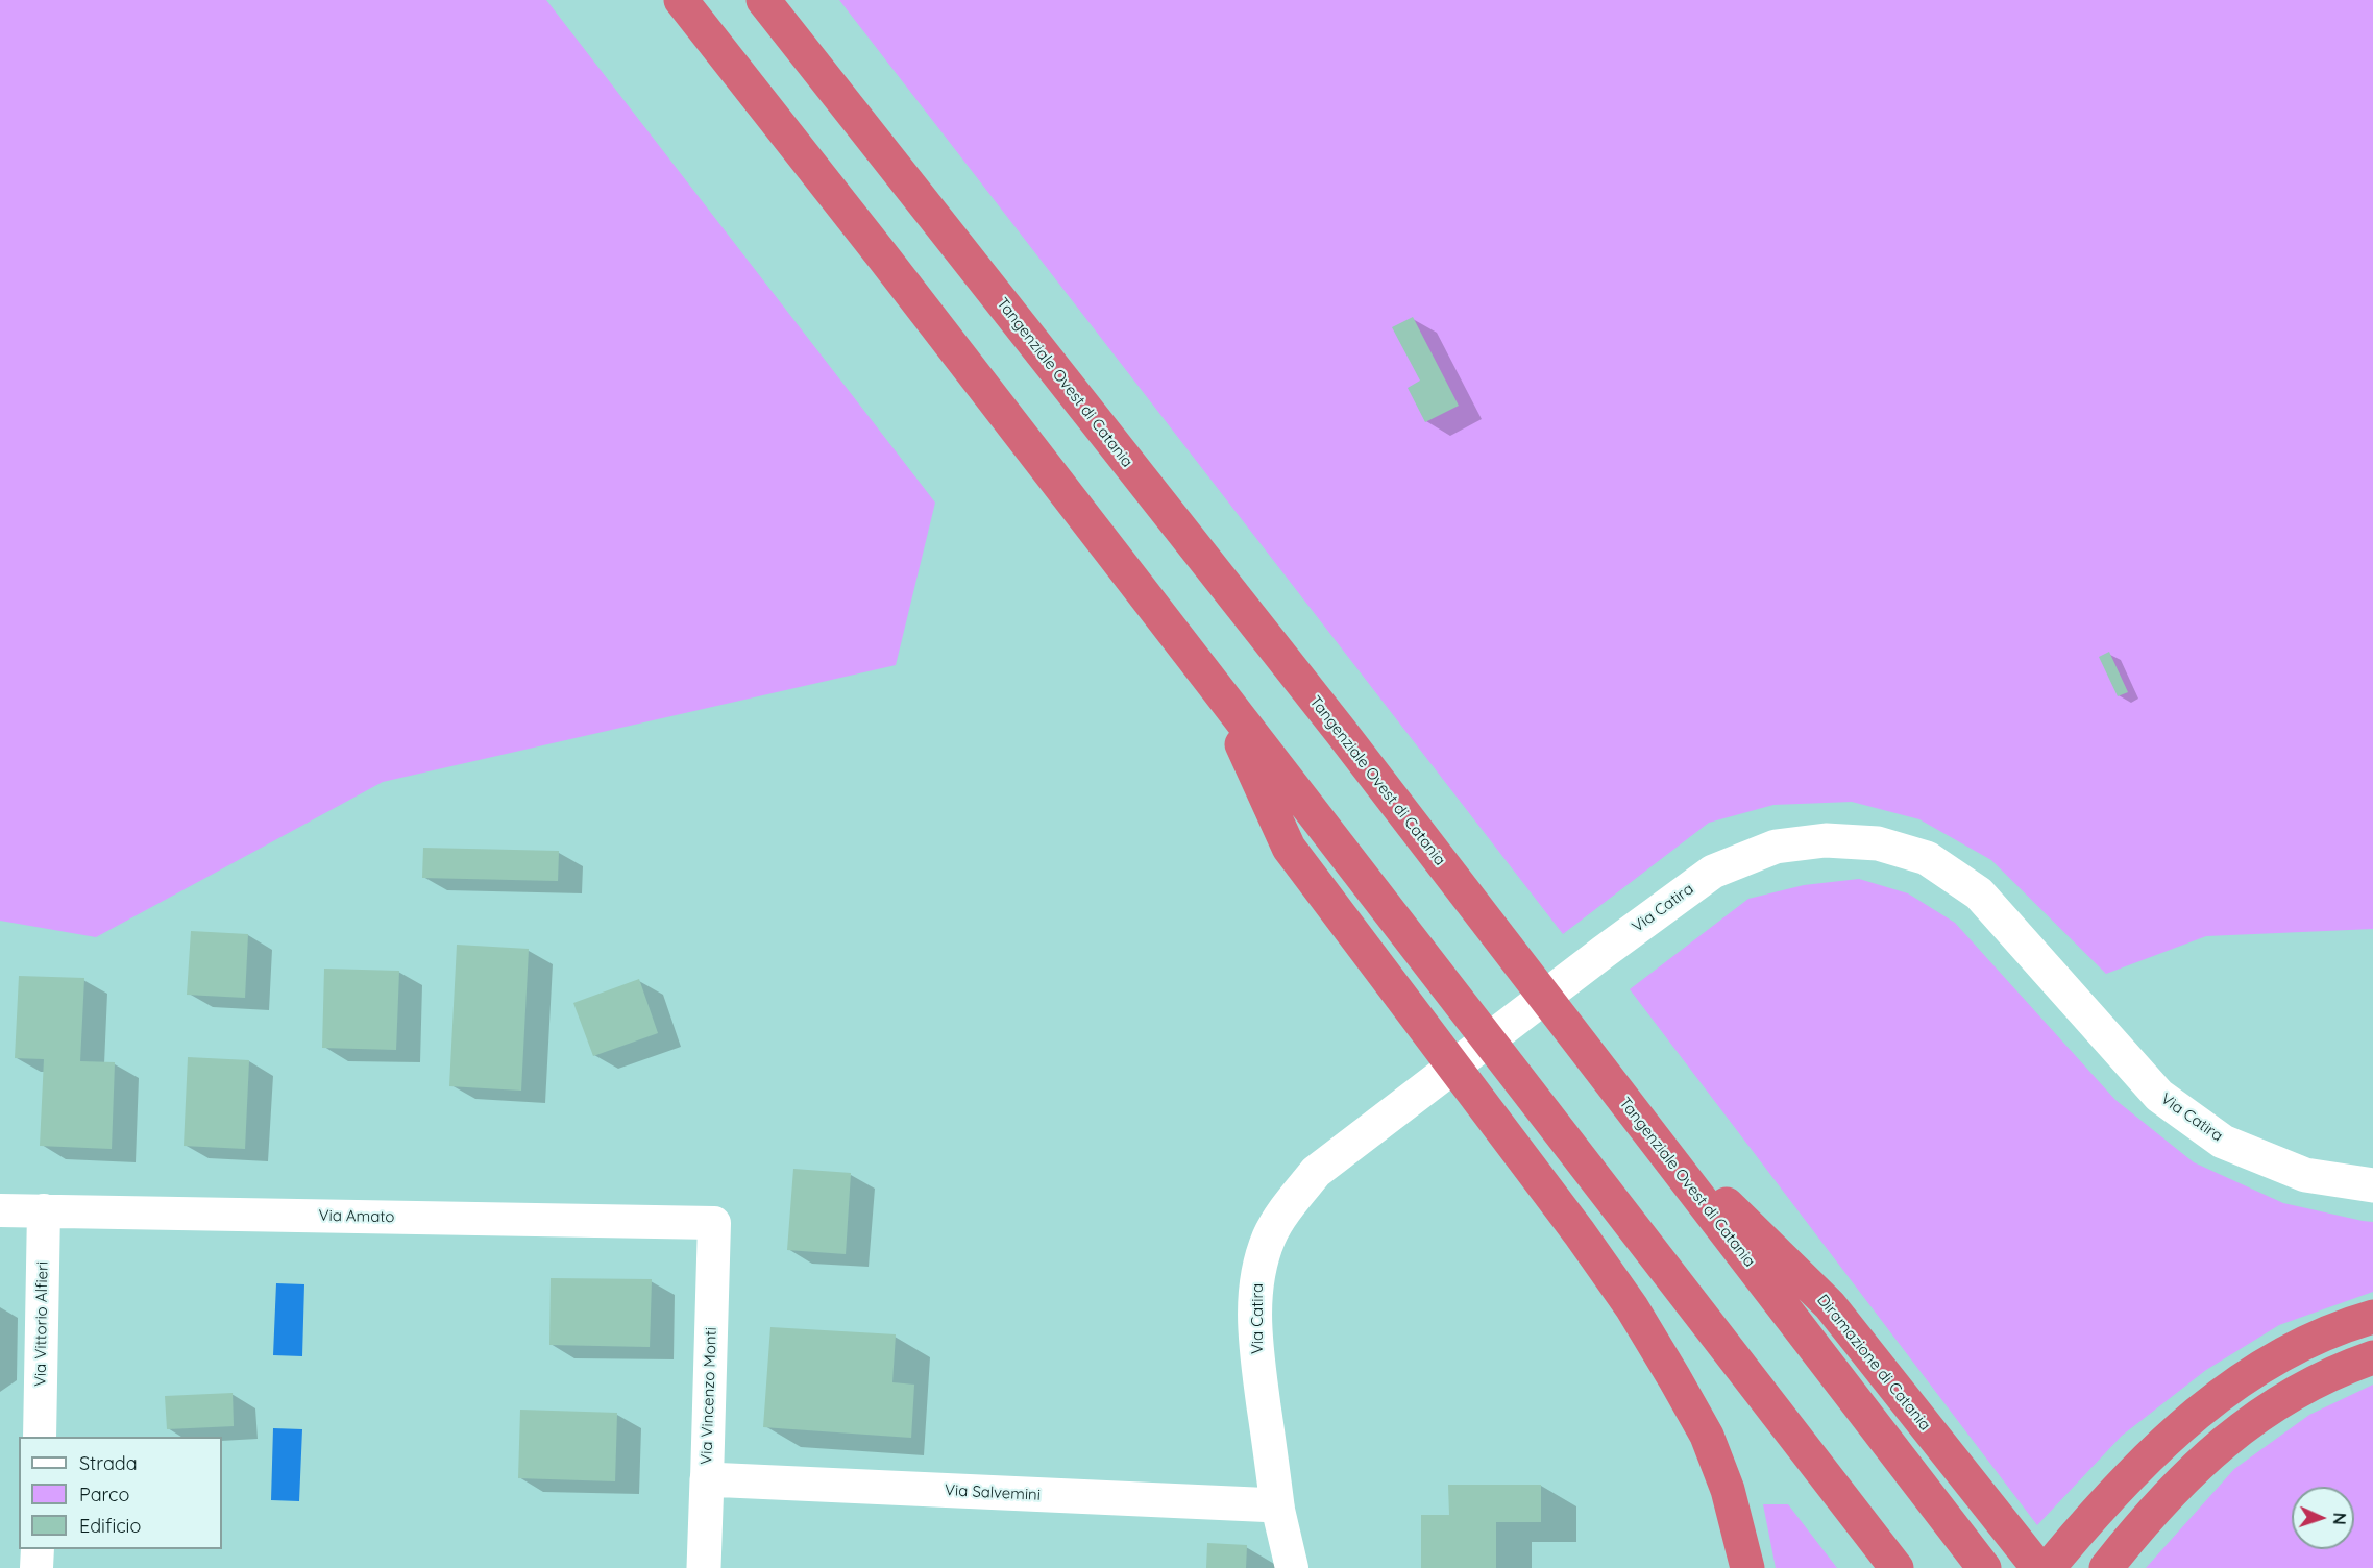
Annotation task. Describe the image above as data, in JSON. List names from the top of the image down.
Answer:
{
  "streets": {
    "highway": ["Tangenziale Ovest di Catania", "Diramazione di Catania"],
    "street": [
      "Via Catira",
      "Via Amato",
      "Via Vittorio Alfieri",
      "Via Vincenzo Monti",
      "Via Salvemini"
    ]
  },
  "crossings": [
    ["Tangenziale Ovest di Catania", "Diramazione di Catania"],
    ["Via Catira", "Via Salvemini"],
    ["Via Amato", "Via Vittorio Alfieri"],
    ["Via Amato", "Via Vincenzo Monti"],
    ["Via Vincenzo Monti", "Via Salvemini"]
  ],
  "legend": ["Strada", "Parco", "Edificio"],
  "north": "right"
}
